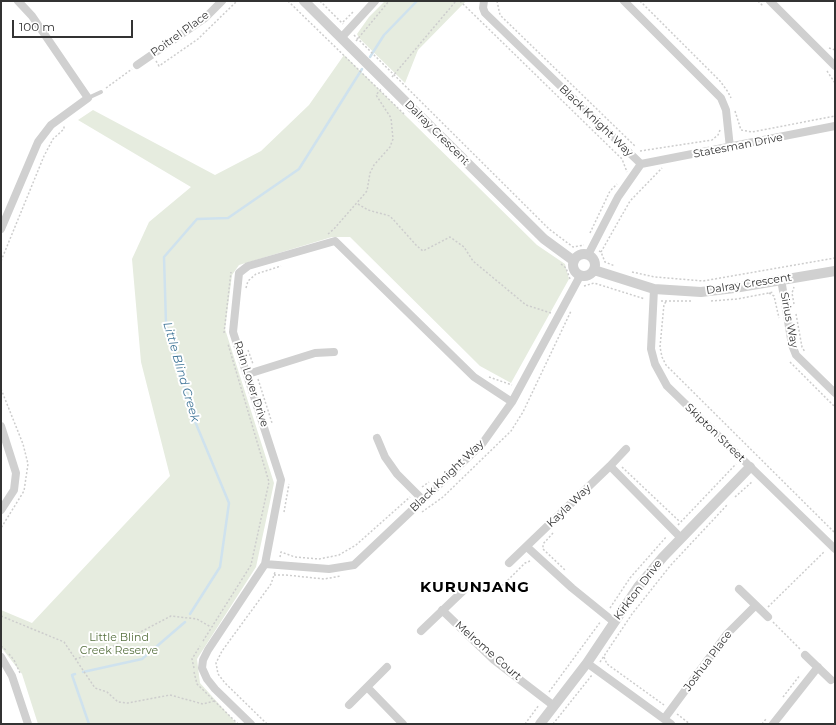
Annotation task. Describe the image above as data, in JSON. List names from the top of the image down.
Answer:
{
  "streets": {
    "street": [
      "Poitrel Place",
      "Black Knight Way",
      "Dalray Crescent",
      "Statesman Drive",
      "Sirius Way",
      "Rain Lover Drive",
      "Skipton Street",
      "Kayla Way",
      "Kirkton Drive",
      "Melrome Court",
      "Joshua Place"
    ]
  },
  "crossings": [
    ["Black Knight Way", "Dalray Crescent"],
    ["Black Knight Way", "Statesman Drive"],
    ["Black Knight Way", "Rain Lover Drive"],
    ["Dalray Crescent", "Sirius Way"],
    ["Dalray Crescent", "Skipton Street"],
    ["Skipton Street", "Kirkton Drive"],
    ["Kirkton Drive", "Melrome Court"]
  ],
  "districts": ["KURUNJANG"],
  "water": ["Little Blind Creek"],
  "parks": ["Little Blind Creek Reserve"],
  "scale_bar": "100 m"
}
